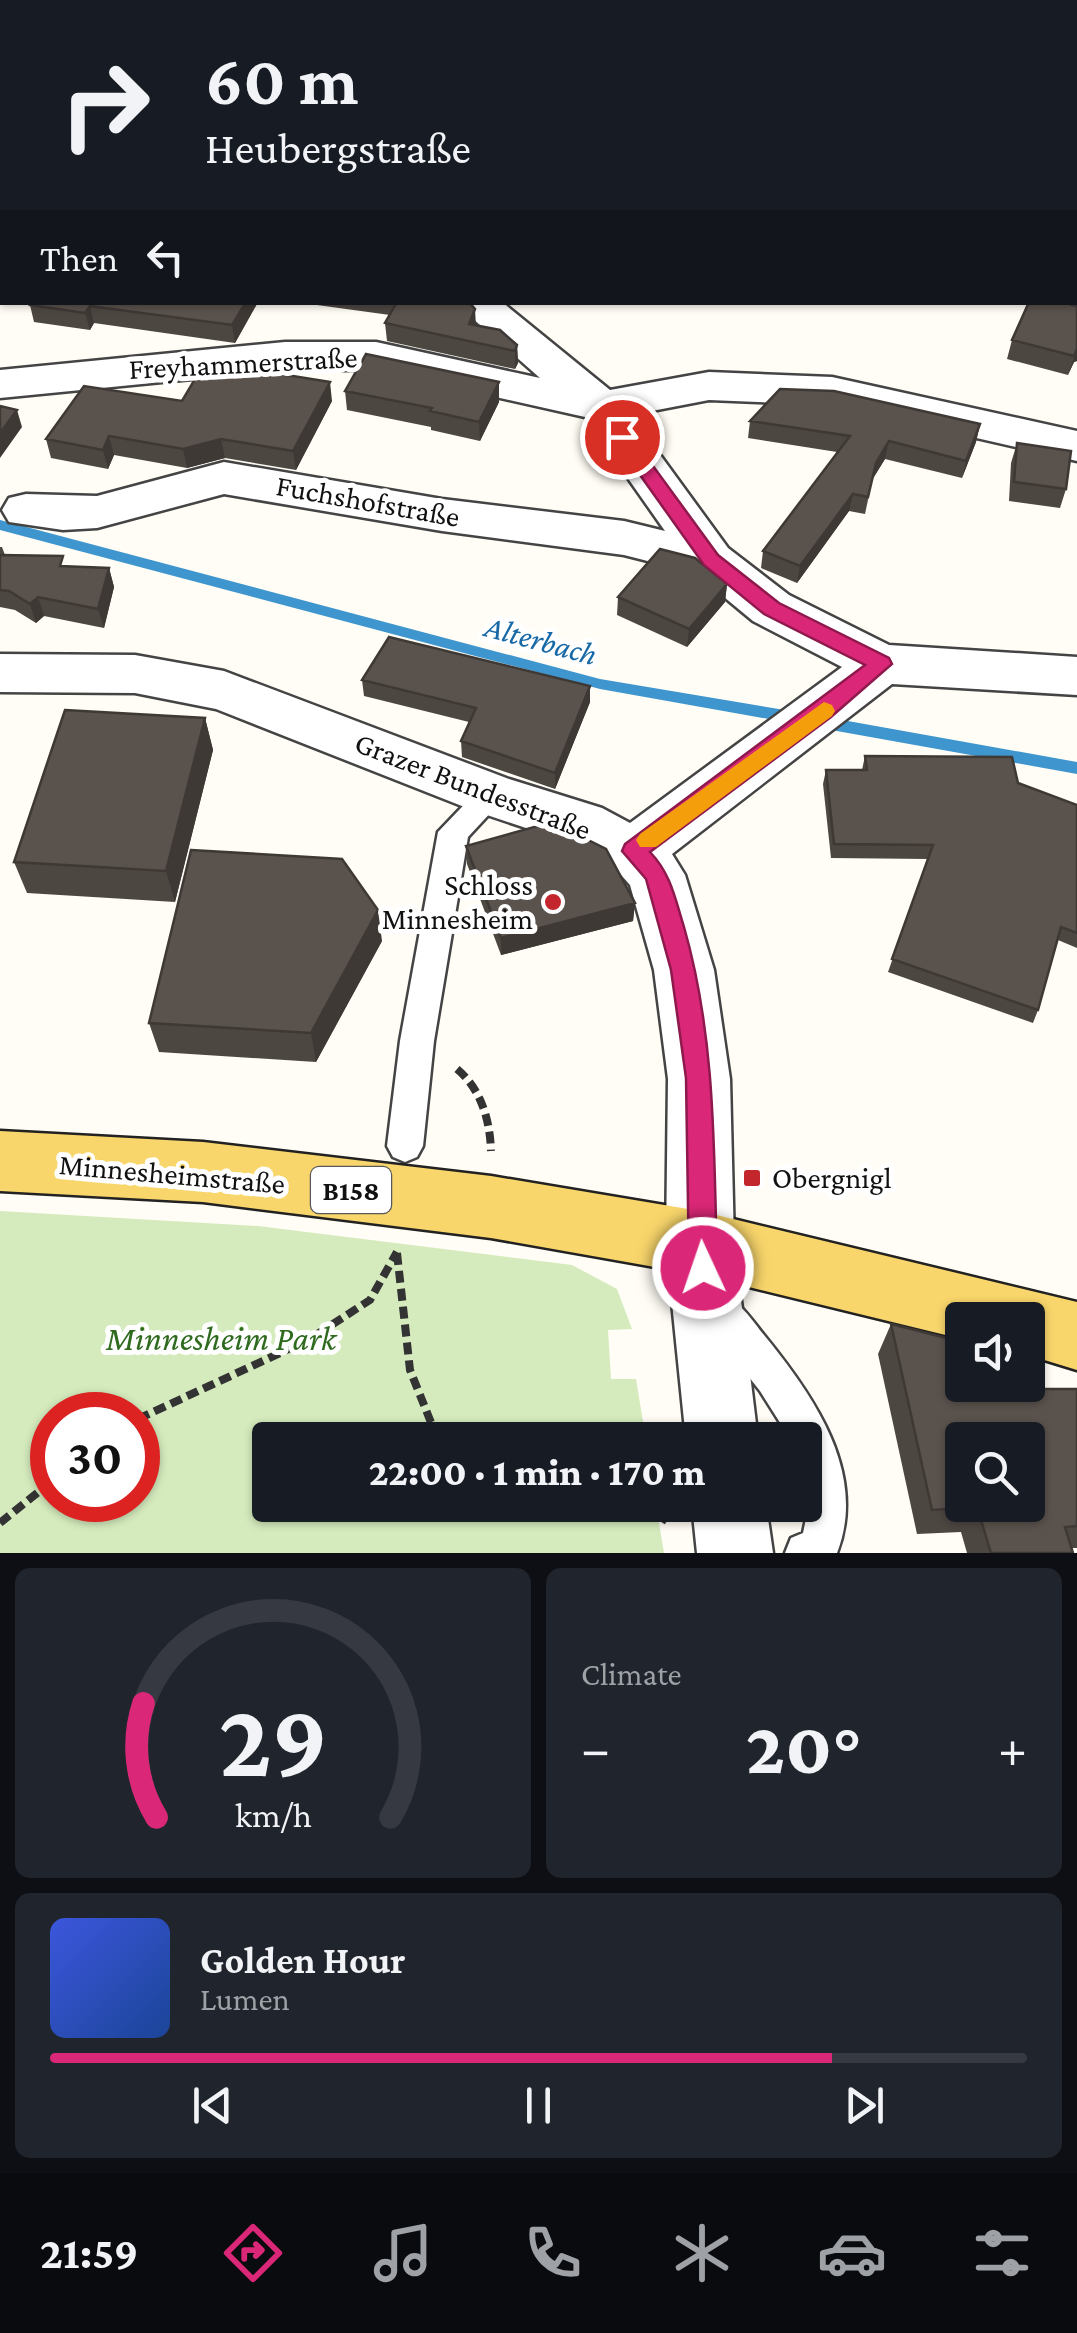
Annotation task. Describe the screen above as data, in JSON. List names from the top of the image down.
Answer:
{
  "streets": {
    "main road": ["Minnesheimstraße", "B158"],
    "street": ["Freyhammerstraße", "Fuchshofstraße", "Grazer Bundesstraße"]
  },
  "crossings": [
    ["Grazer Bundesstraße", "Minnesheimstraße"],
    ["Grazer Bundesstraße", "B158"],
    ["Minnesheimstraße", "B158"]
  ],
  "water": ["Alterbach"],
  "parks": ["Minnesheim Park"],
  "places": {
    "other": ["Schloss Minnesheim"],
    "transit": ["Obergnigl"]
  },
  "page": {
    "turn": ["60 m", "Heubergstraße"],
    "then": "Then",
    "limit": "30",
    "trip": "22:00 · 1 min · 170 m",
    "tile": "Climate",
    "heat": ["−", "20°", "+"],
    "song": ["Golden Hour", "Lumen"],
    "tabs": "21:59",
    "gauge": ["29", "km/h"]
  }
}
